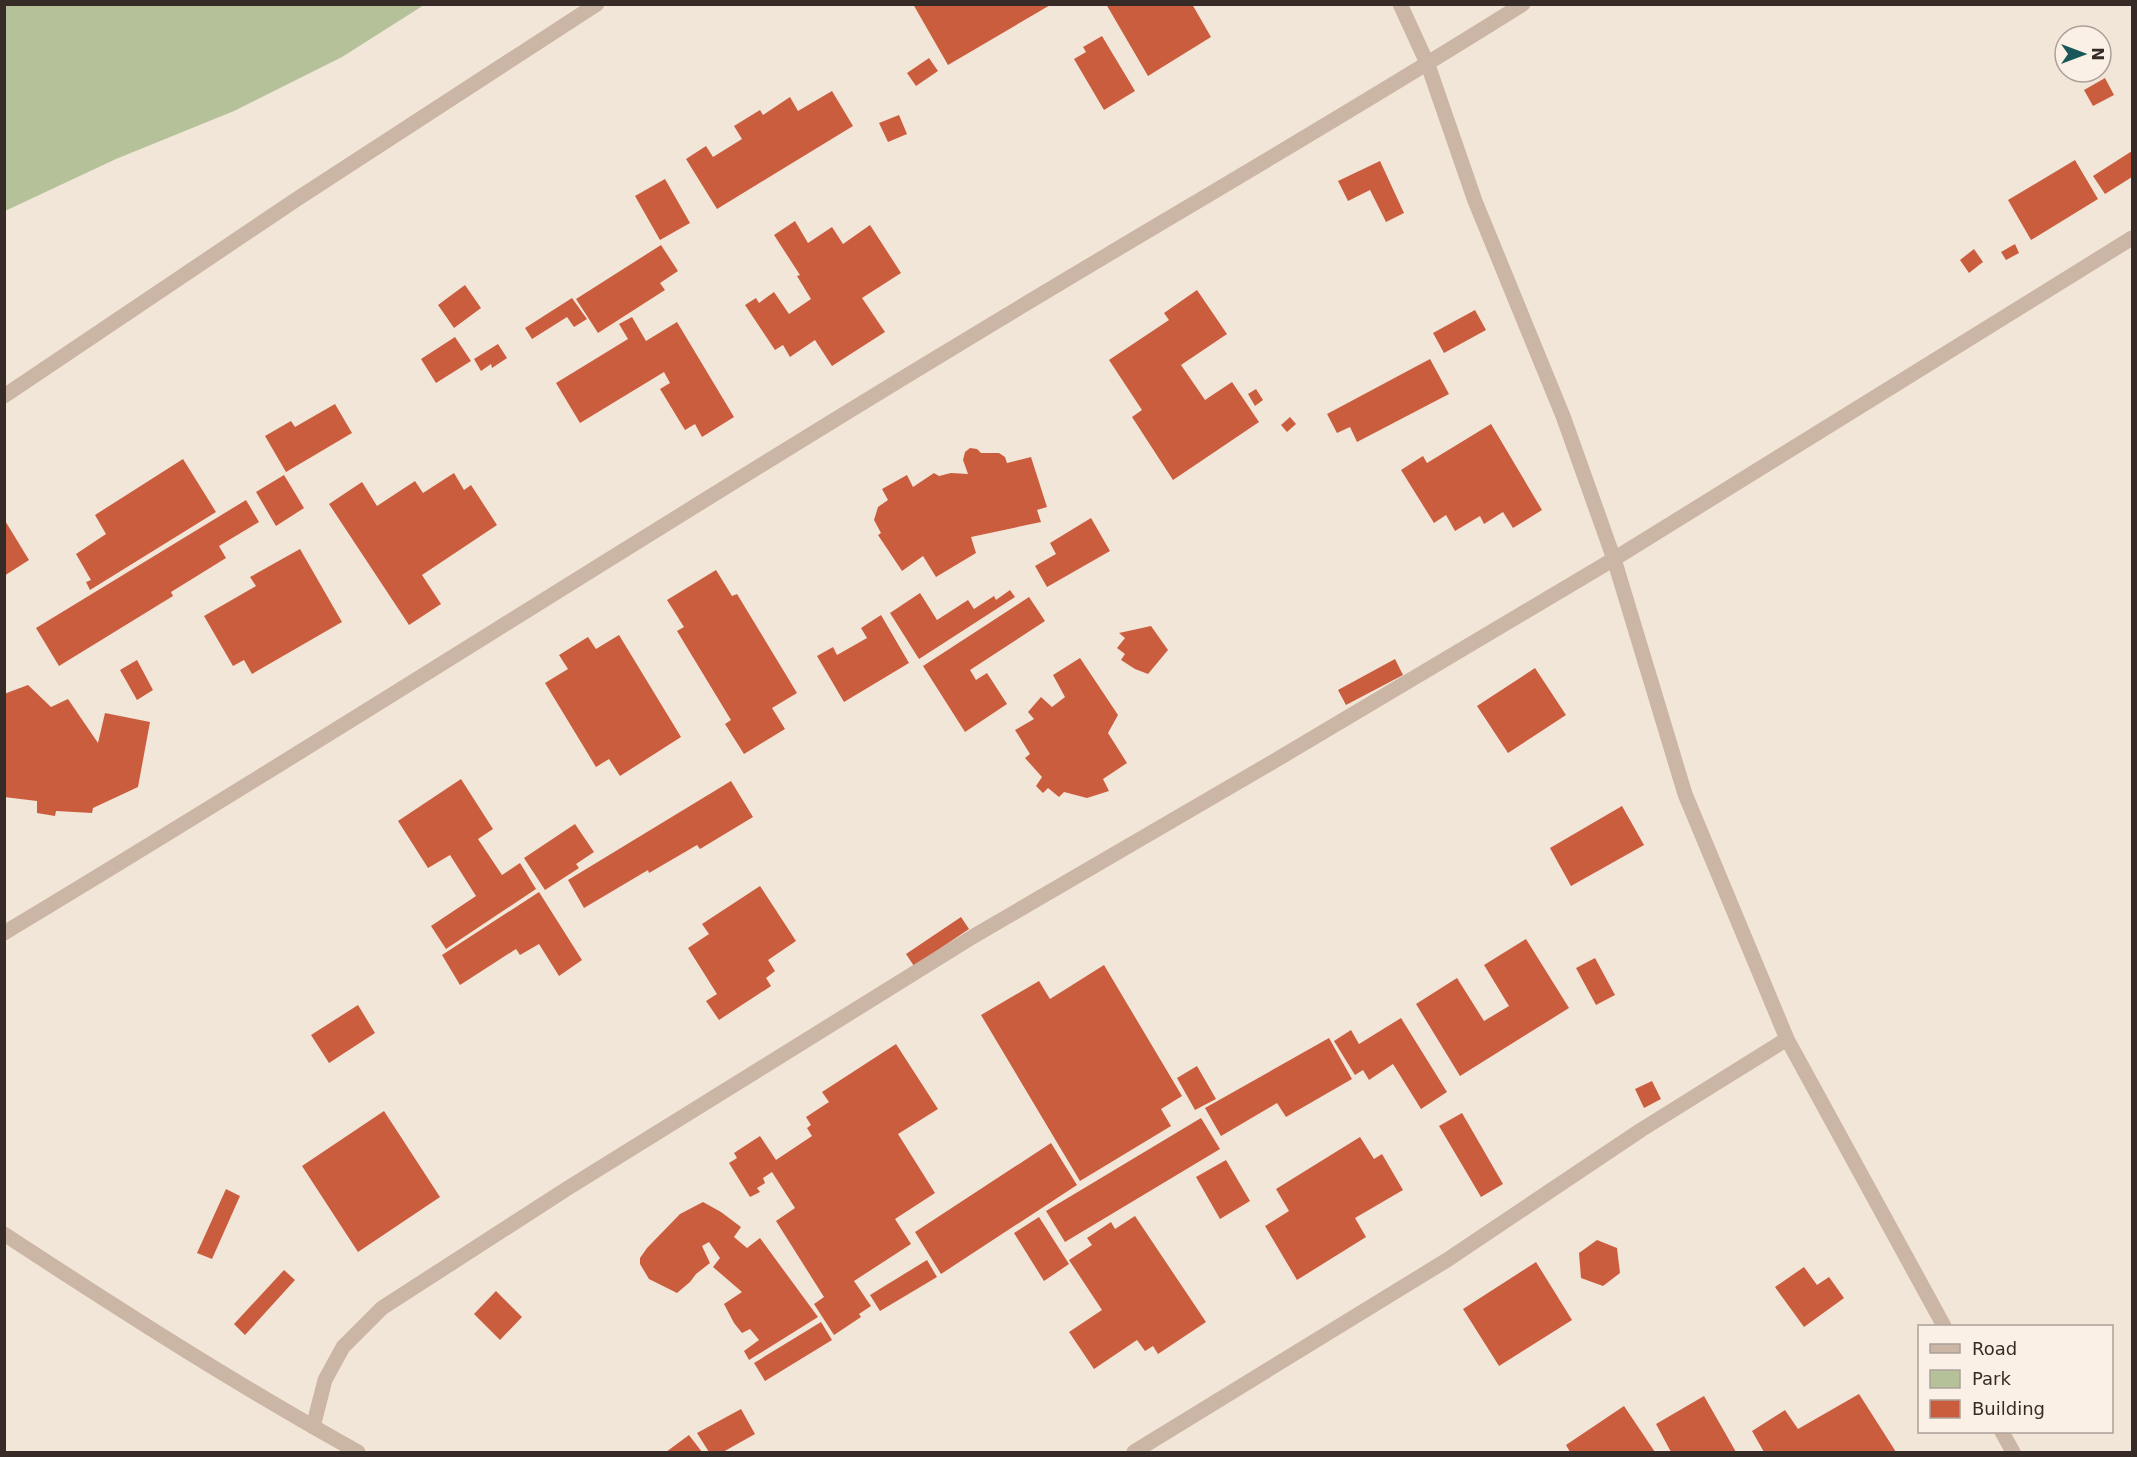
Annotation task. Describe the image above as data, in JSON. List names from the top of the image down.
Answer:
{
  "legend": ["Road", "Park", "Building"],
  "north": "right"
}
